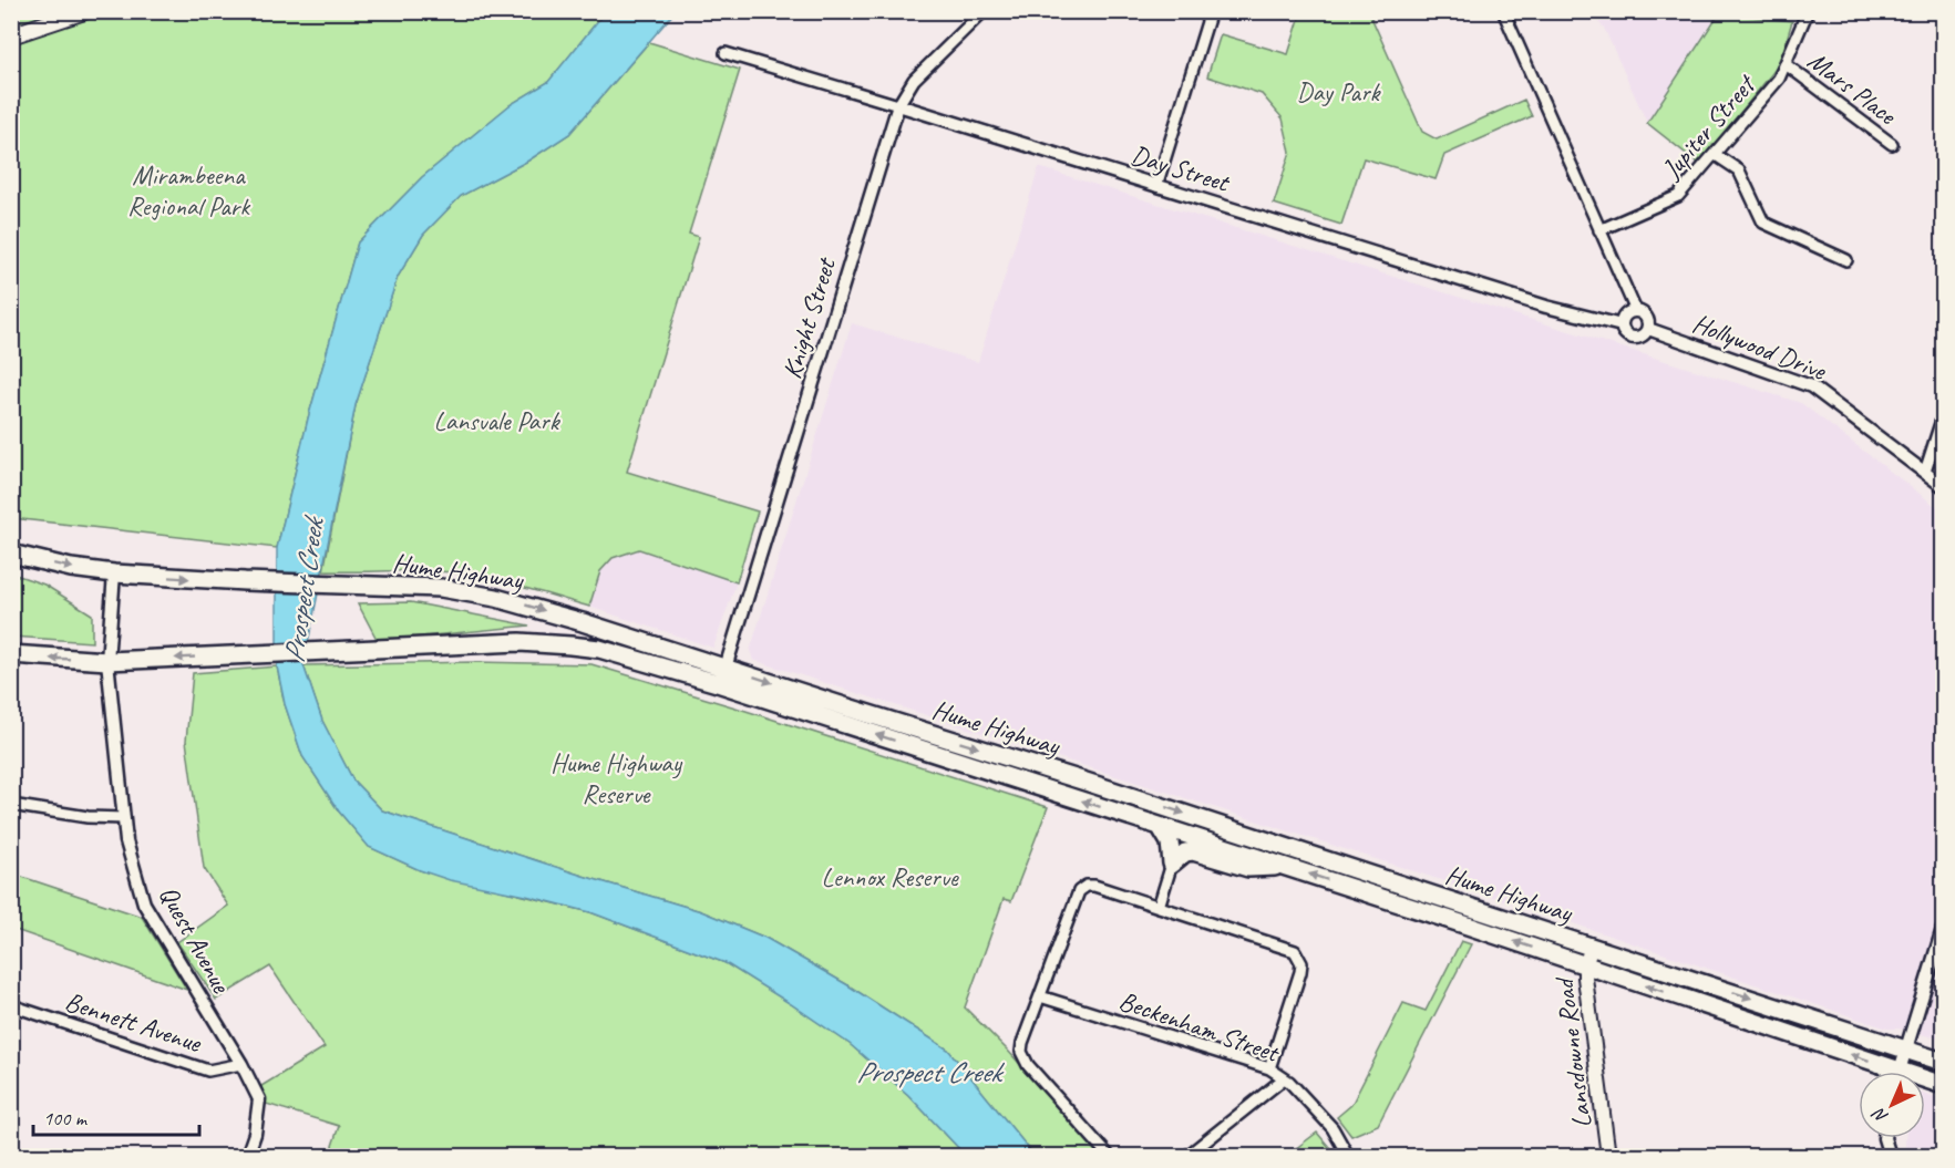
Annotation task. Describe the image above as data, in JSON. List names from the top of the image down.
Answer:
{
  "streets": {
    "highway": ["Hume Highway"],
    "main road": ["Lansdowne Road"],
    "street": [
      "Mars Place",
      "Jupiter Street",
      "Day Street",
      "Knight Street",
      "Hollywood Drive",
      "Quest Avenue",
      "Bennett Avenue",
      "Beckenham Street"
    ]
  },
  "crossings": [
    ["Mars Place", "Jupiter Street"],
    ["Day Street", "Knight Street"],
    ["Day Street", "Hollywood Drive"],
    ["Knight Street", "Hume Highway"],
    ["Hume Highway", "Quest Avenue"],
    ["Hume Highway", "Lansdowne Road"],
    ["Quest Avenue", "Bennett Avenue"]
  ],
  "water": ["Prospect Creek"],
  "parks": [
    "Day Park",
    "Mirambeena Regional Park",
    "Lansvale Park",
    "Hume Highway Reserve",
    "Lennox Reserve"
  ],
  "scale_bar": "100 m",
  "north": "bottom left"
}
